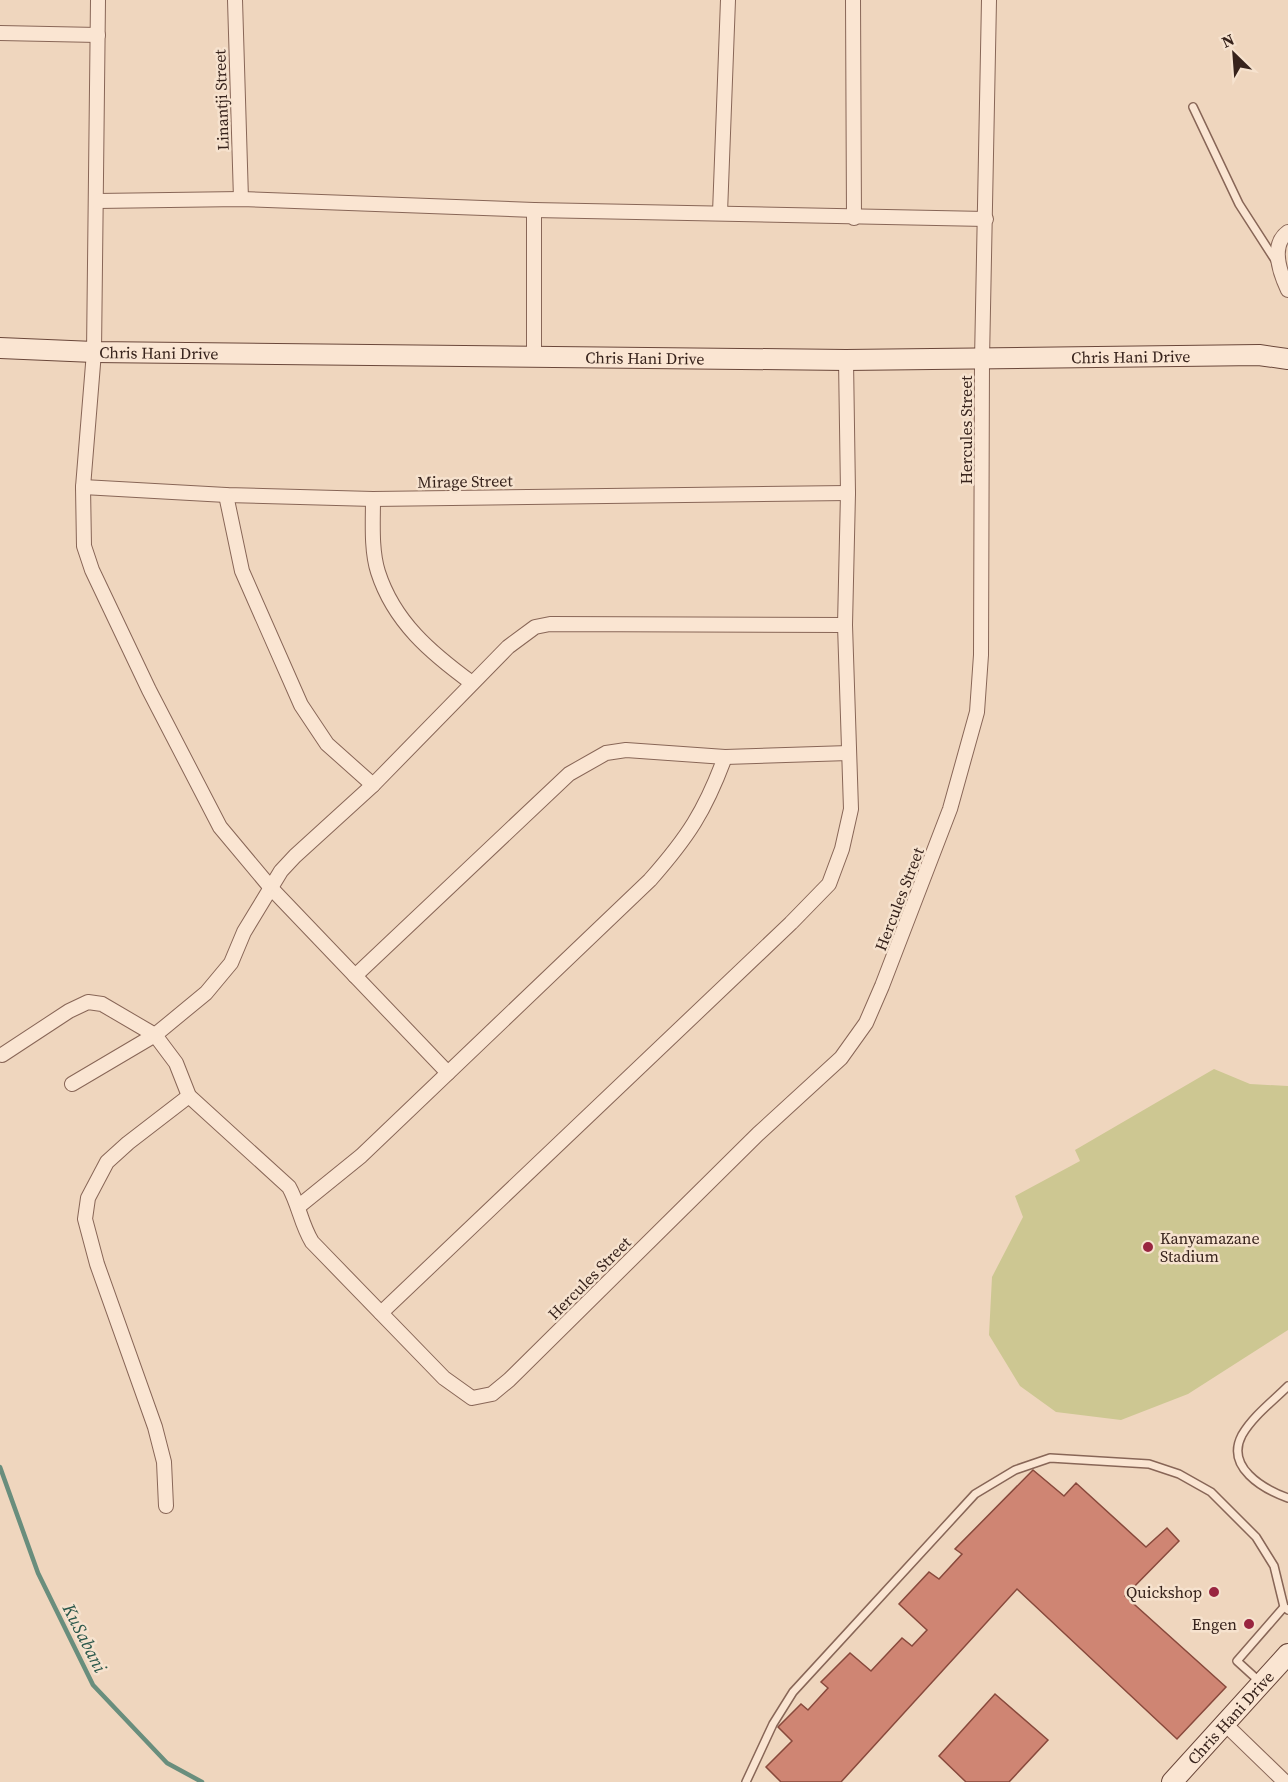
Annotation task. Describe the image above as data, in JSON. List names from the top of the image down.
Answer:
{
  "streets": {
    "street": [
      "Linantji Street",
      "Chris Hani Drive",
      "Hercules Street",
      "Mirage Street"
    ]
  },
  "crossings": [
    ["Chris Hani Drive", "Hercules Street"]
  ],
  "water": ["KuSabani"],
  "places": ["Kanyamazane Stadium", "Quickshop", "Engen"],
  "north": "top left"
}
